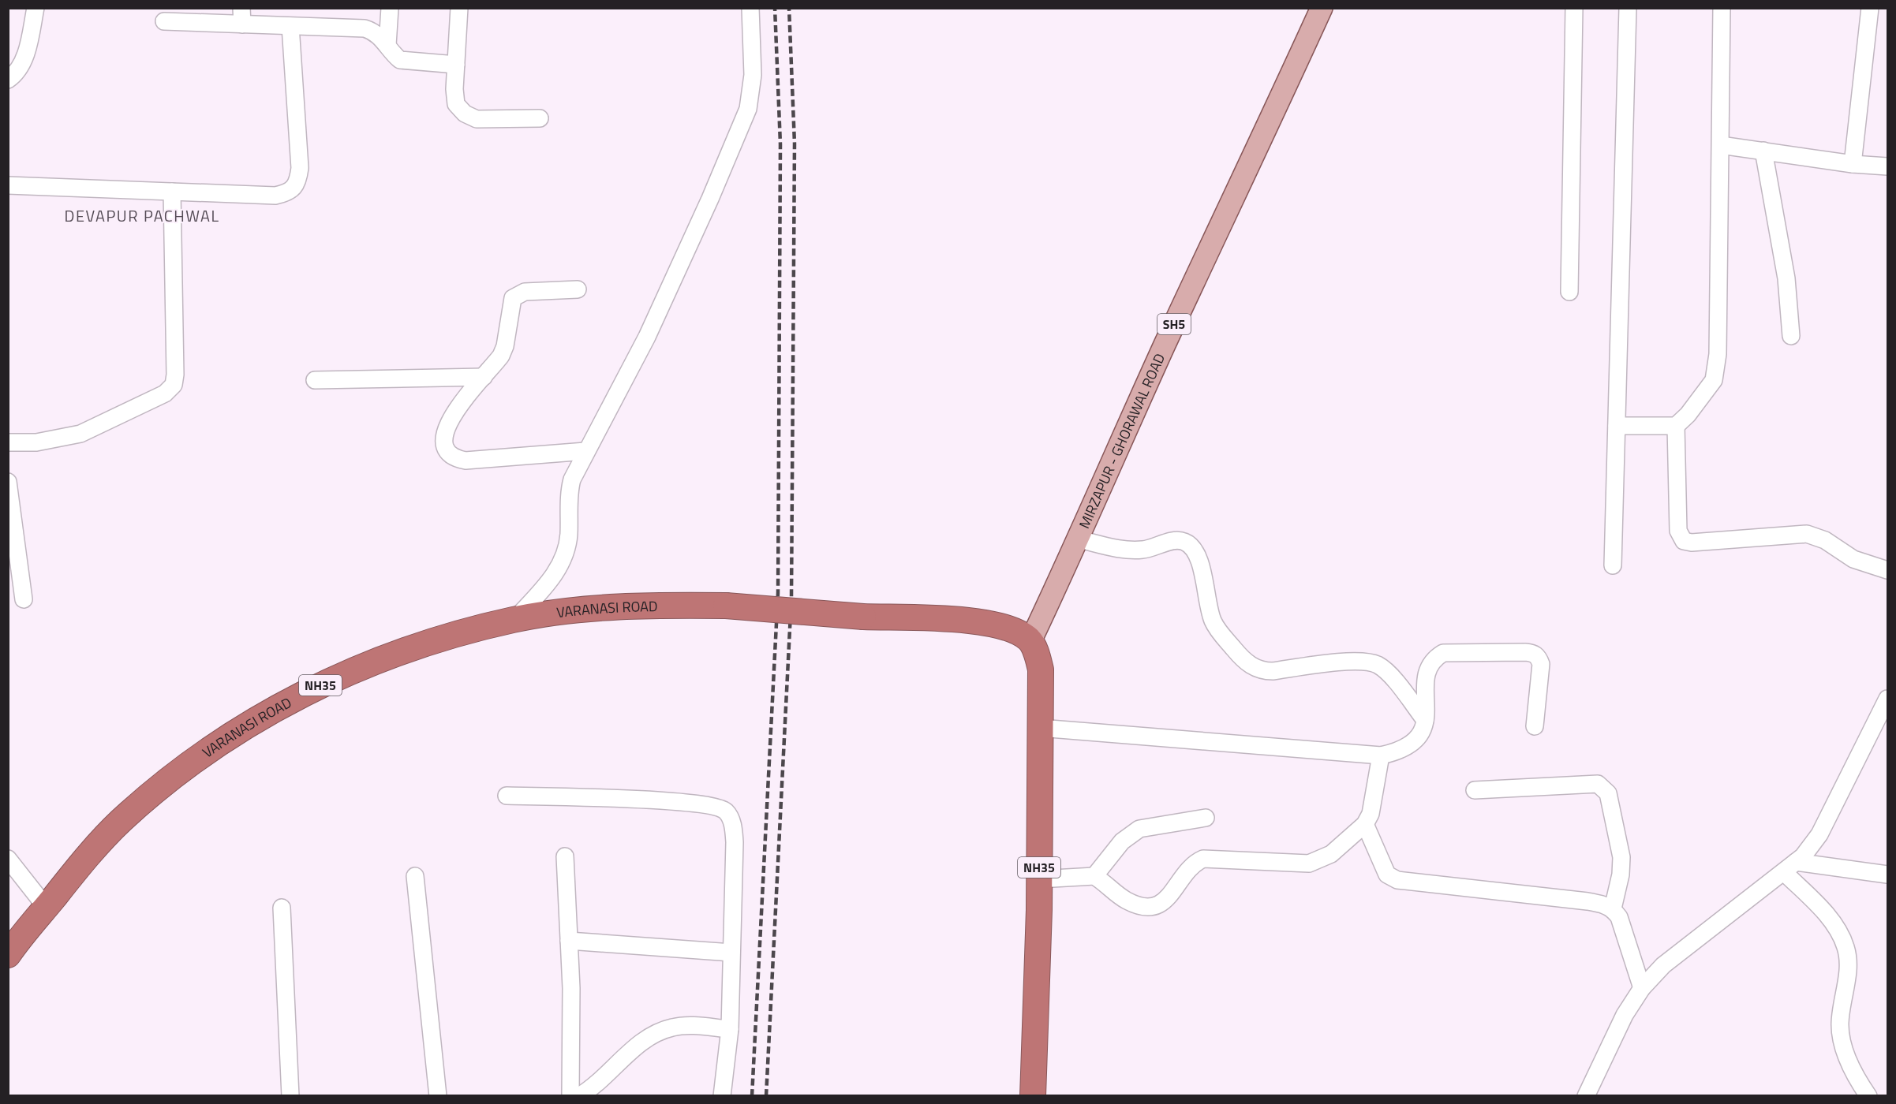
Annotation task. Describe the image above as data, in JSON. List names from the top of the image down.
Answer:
{
  "streets": {
    "highway": ["VARANASI ROAD", "NH35"],
    "main road": ["SH5", "MIRZAPUR - GHORAWAL ROAD"]
  },
  "crossings": [
    ["MIRZAPUR - GHORAWAL ROAD", "VARANASI ROAD"],
    ["MIRZAPUR - GHORAWAL ROAD", "NH35"],
    ["VARANASI ROAD", "NH35"]
  ],
  "districts": ["DEVAPUR PACHWAL"]
}
